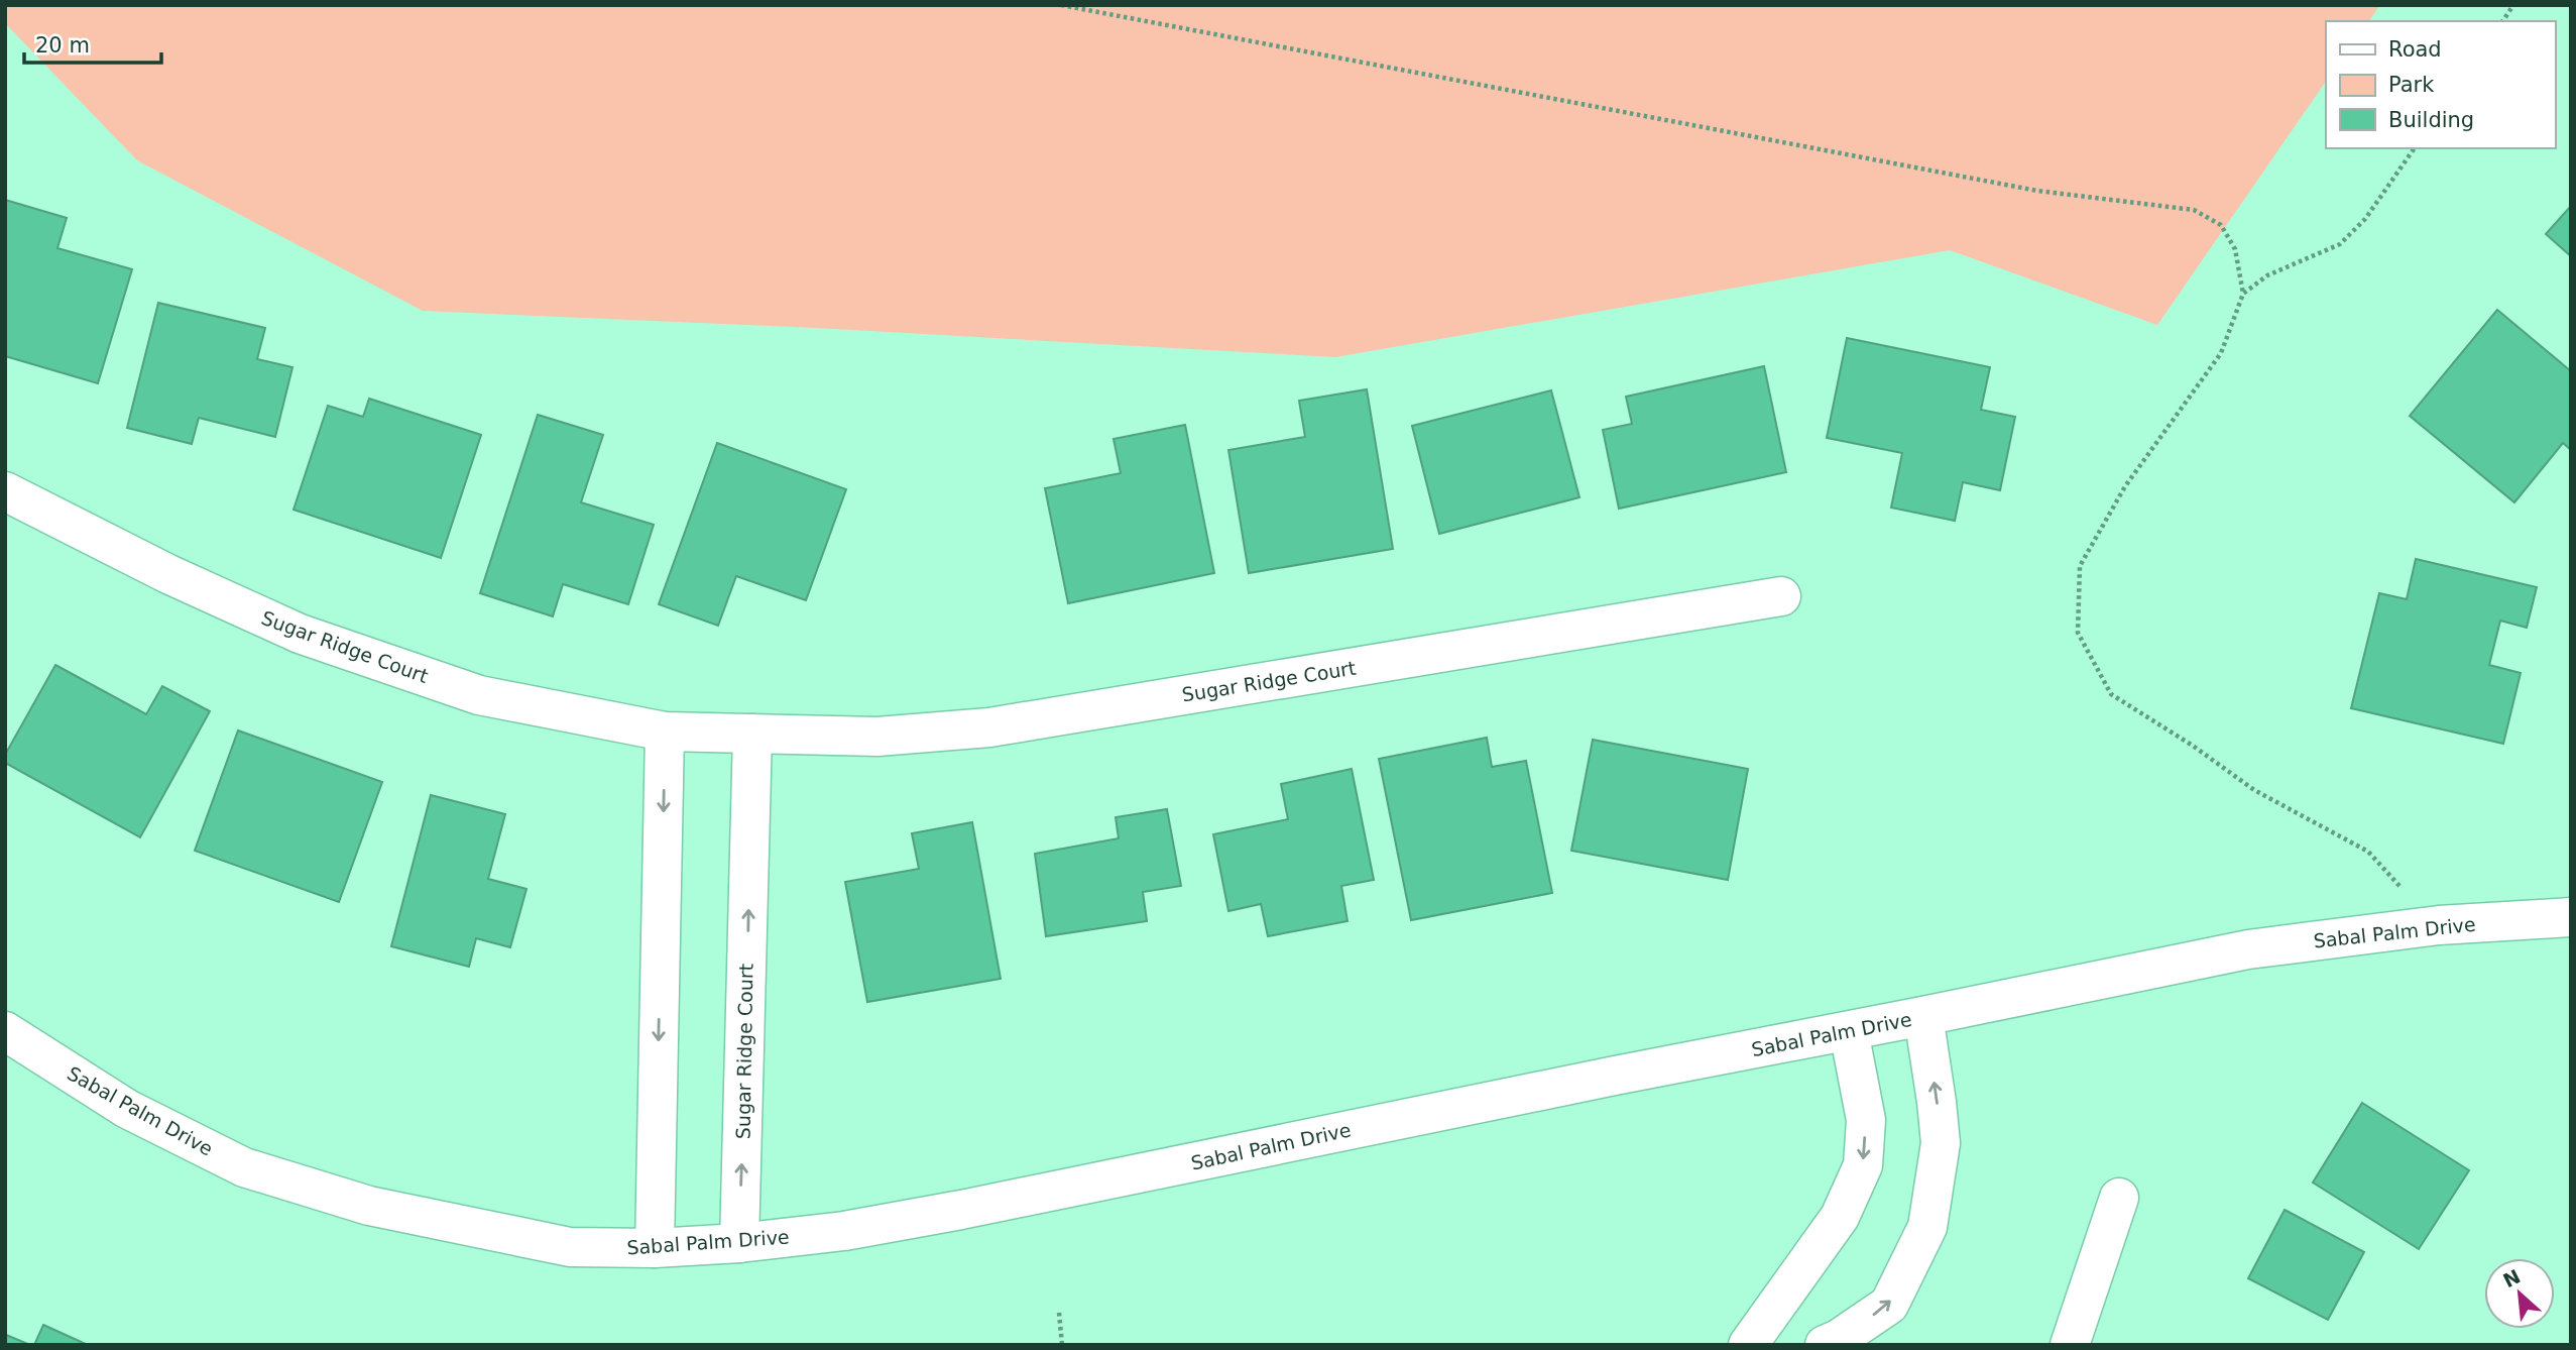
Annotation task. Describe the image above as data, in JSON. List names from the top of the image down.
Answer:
{
  "streets": {
    "street": ["Sugar Ridge Court", "Sabal Palm Drive"]
  },
  "crossings": [
    ["Sugar Ridge Court", "Sabal Palm Drive"]
  ],
  "legend": ["Road", "Park", "Building"],
  "scale_bar": "20 m",
  "north": "top left"
}
